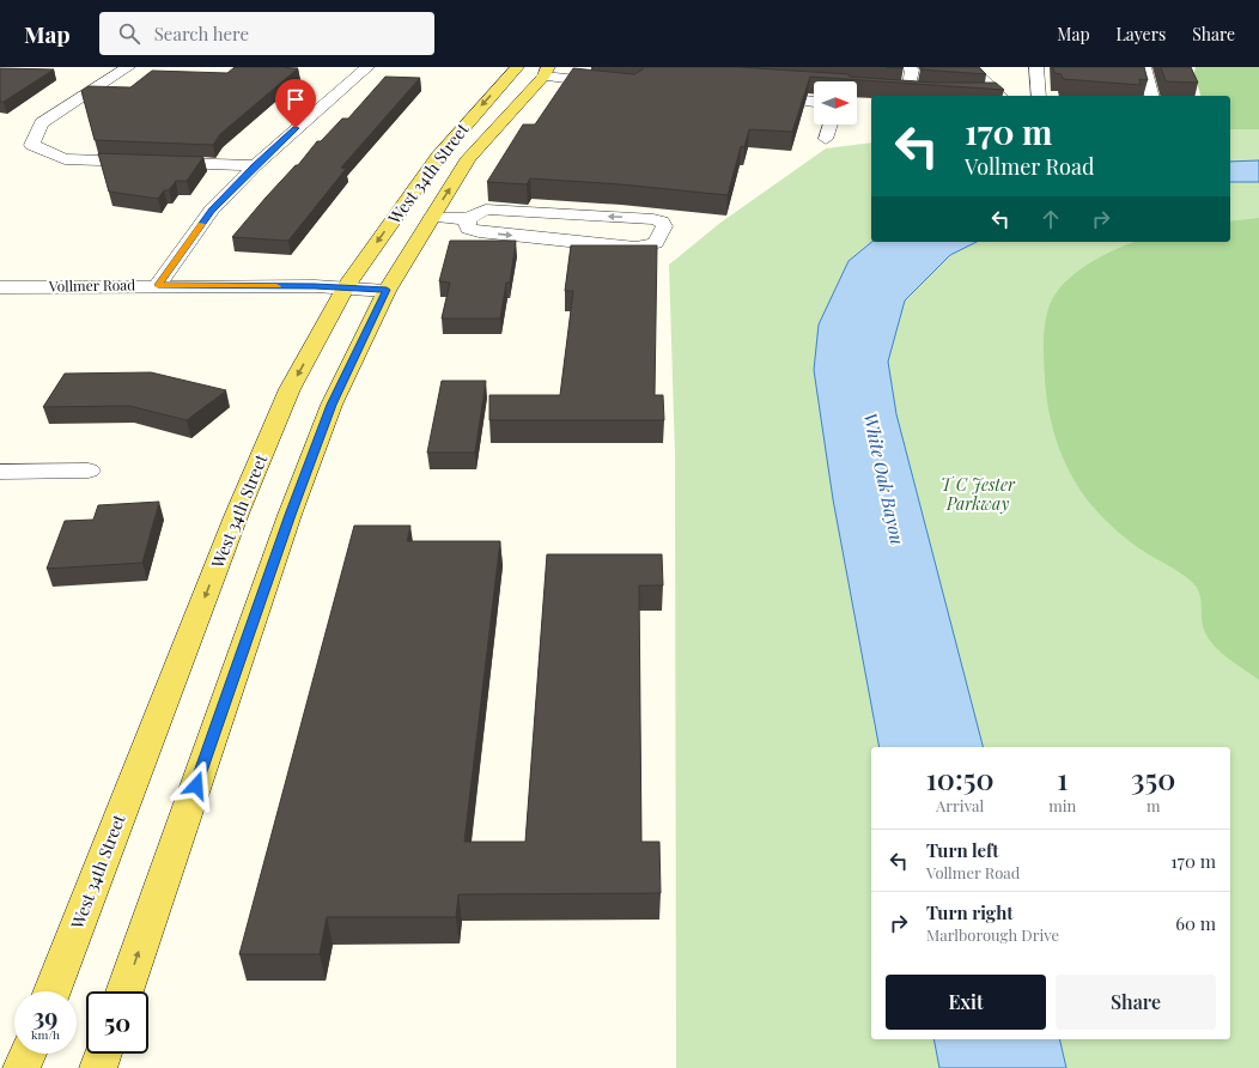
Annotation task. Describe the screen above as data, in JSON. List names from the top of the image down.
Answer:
{
  "streets": {
    "main road": ["West 34th Street"],
    "street": ["Vollmer Road"]
  },
  "crossings": [
    ["West 34th Street", "Vollmer Road"]
  ],
  "water": ["White Oak Bayou"],
  "parks": ["T C Jester Parkway"],
  "north": "right",
  "page": {
    "header": "Map",
    "search": "Search here",
    "nav": ["Map", "Layers", "Share"],
    "turn": ["170 m", "Vollmer Road"],
    "eta": [
      "10:50",
      "Arrival",
      "1",
      "min",
      "350",
      "m"
    ],
    "list": [
      {
        "name": "Turn left",
        "note": "Vollmer Road",
        "value": "170 m"
      },
      {
        "name": "Turn right",
        "note": "Marlborough Drive",
        "value": "60 m"
      }
    ],
    "buttons": ["Exit", "Share"],
    "speed": "39 km/h",
    "limit": "50"
  }
}
